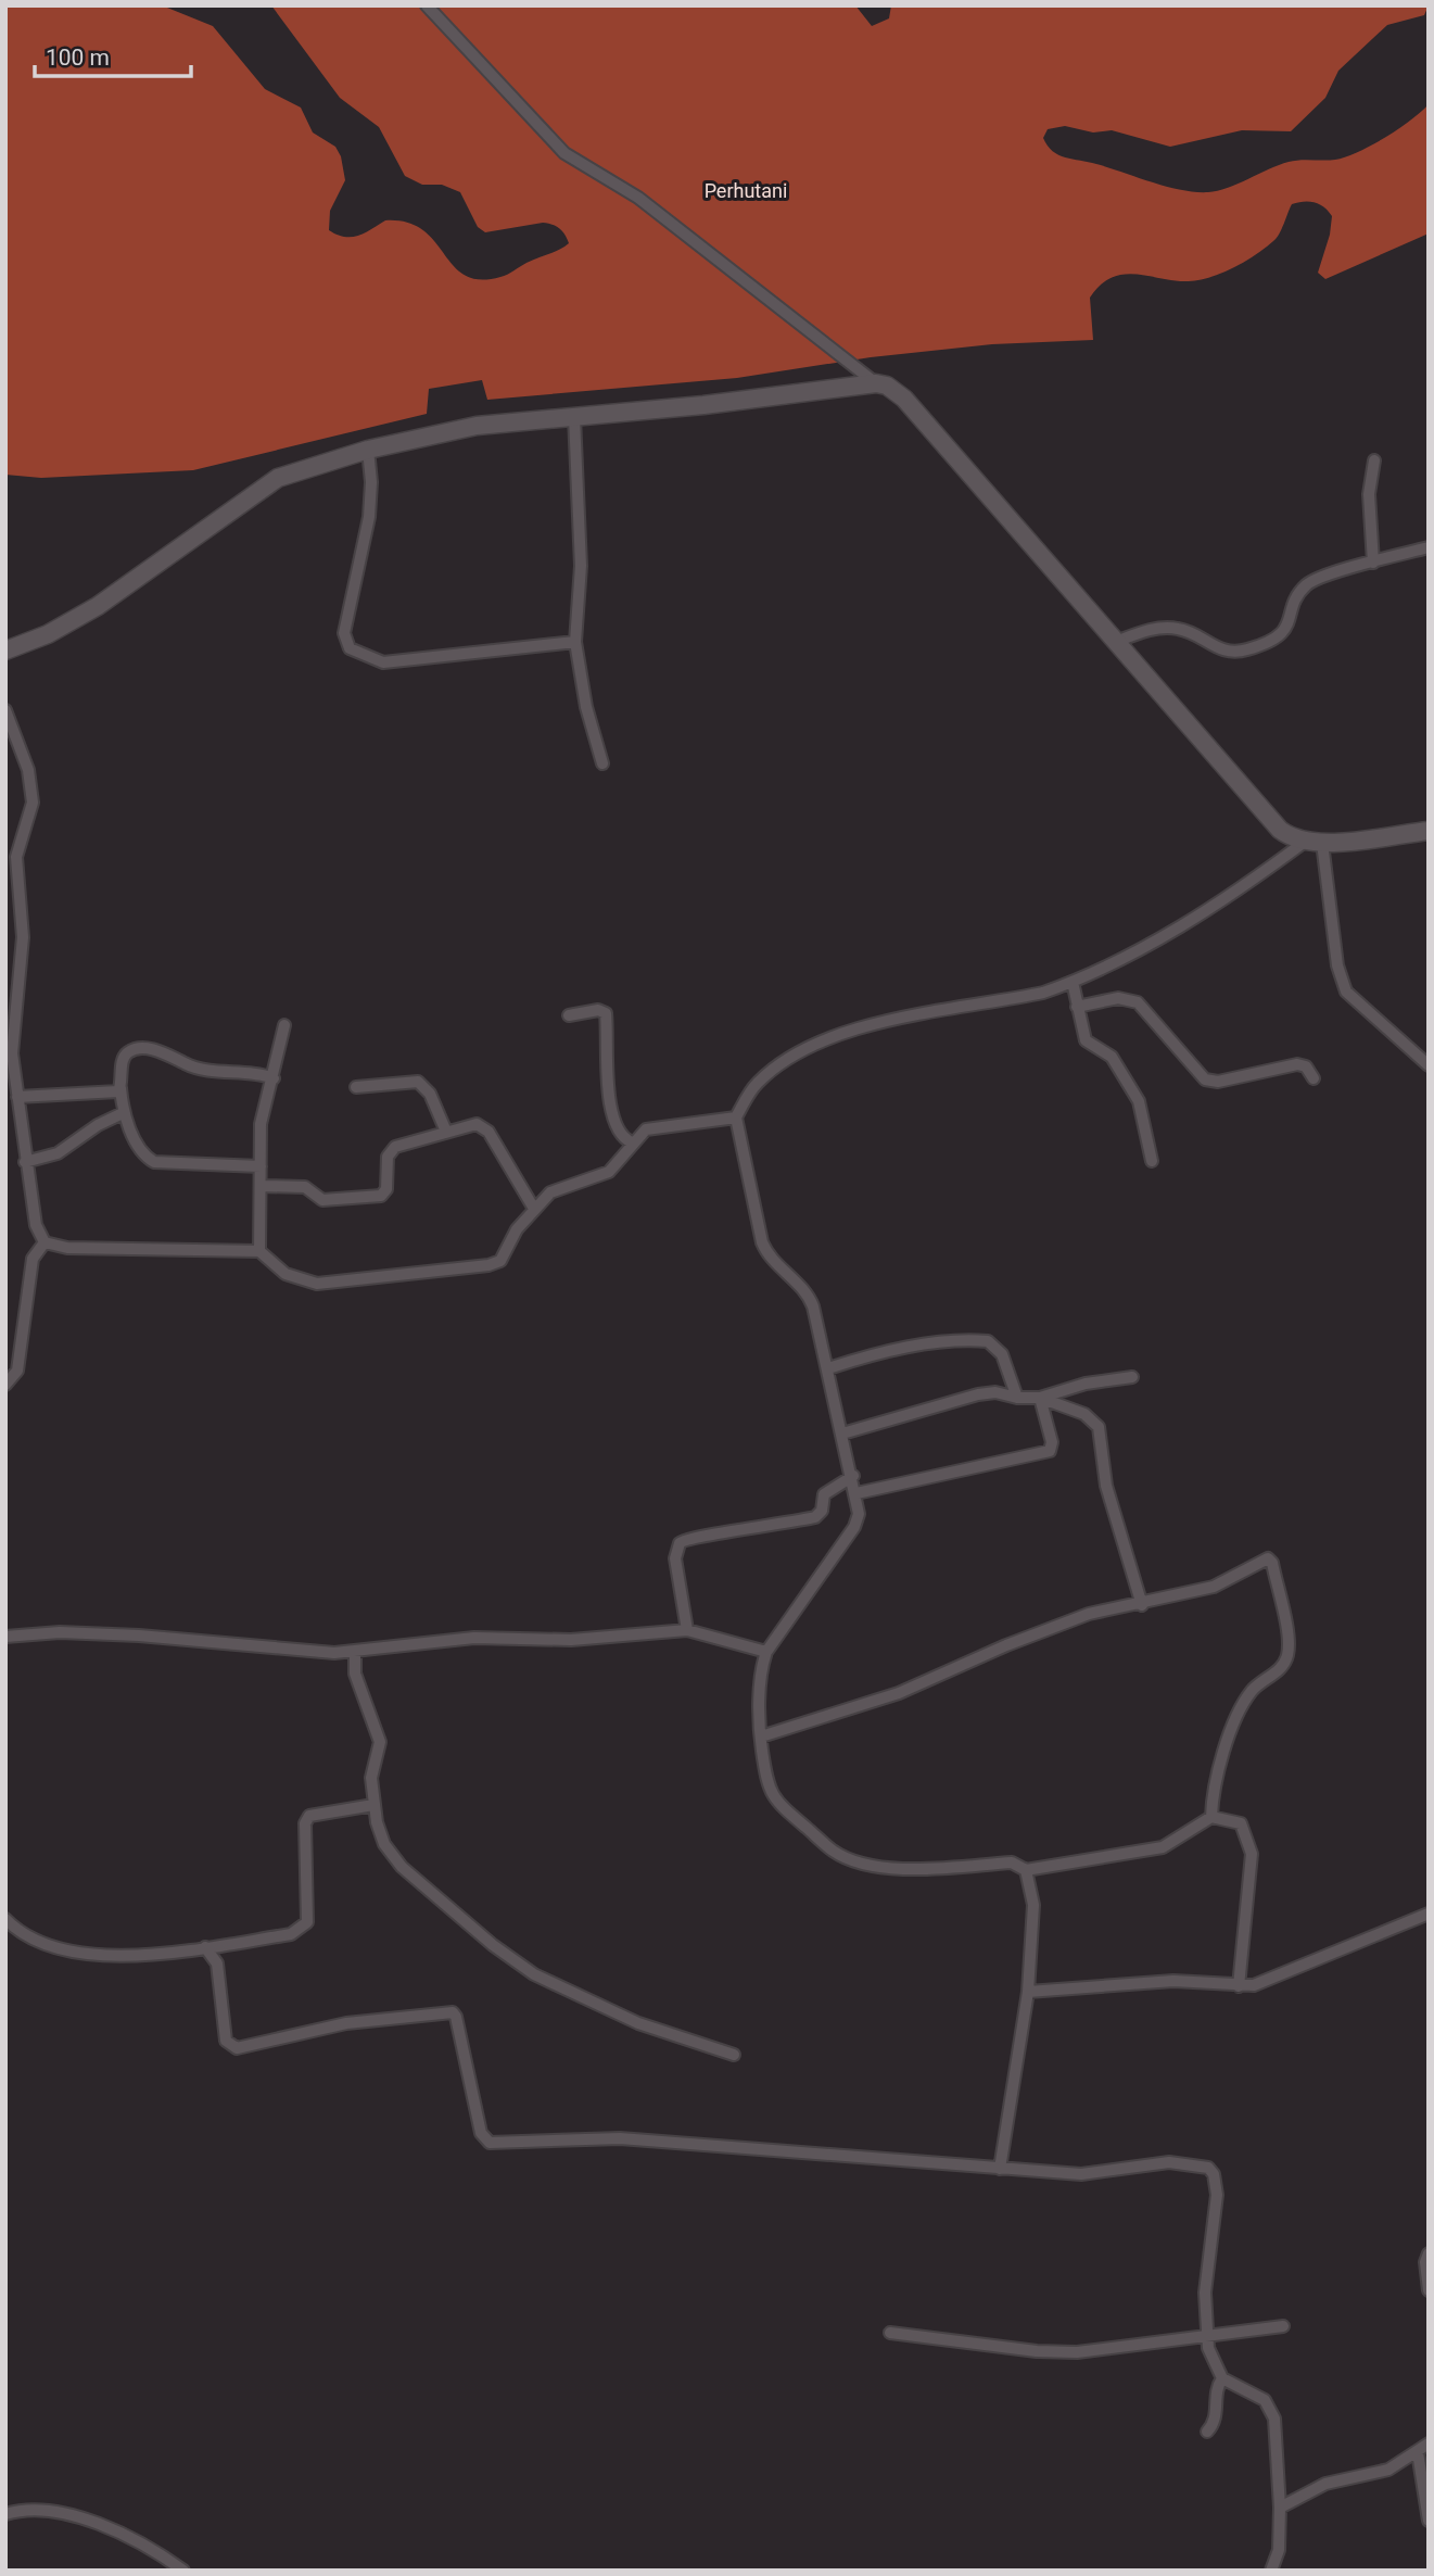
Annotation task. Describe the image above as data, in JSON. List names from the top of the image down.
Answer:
{
  "parks": ["Perhutani"],
  "scale_bar": "100 m"
}
